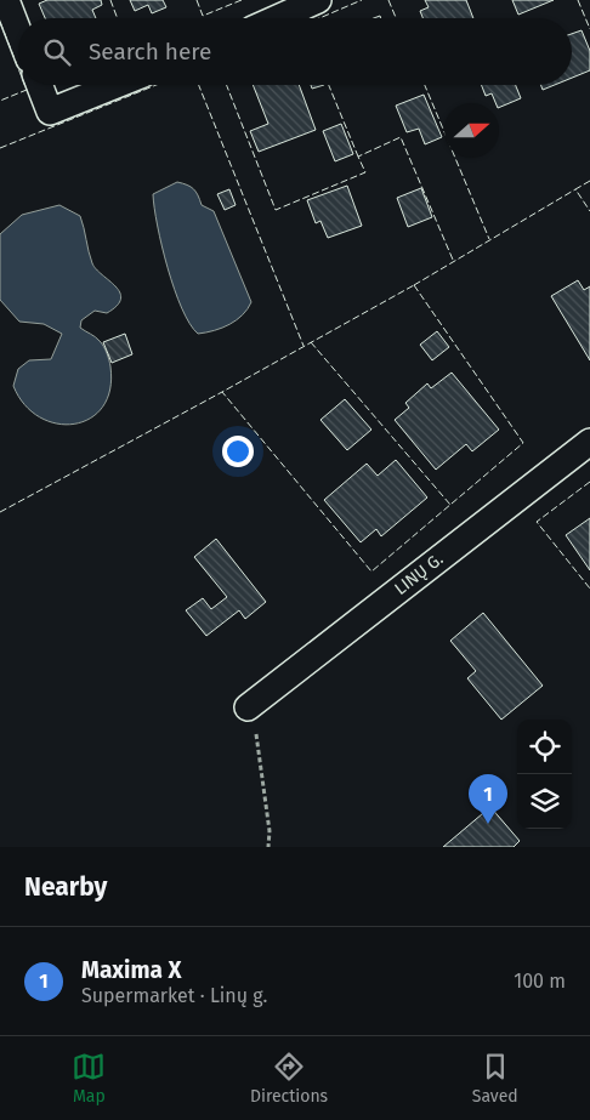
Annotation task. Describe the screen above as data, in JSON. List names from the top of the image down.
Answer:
{
  "streets": {
    "street": ["LINŲ G."]
  },
  "north": "right",
  "page": {
    "search": "Search here",
    "pins": "1",
    "heading": "Nearby",
    "list": [
      {
        "mark": "1",
        "name": "Maxima X",
        "note": "Supermarket · Linų g.",
        "value": "100 m"
      }
    ],
    "nav": ["Map", "Directions", "Saved"]
  }
}
